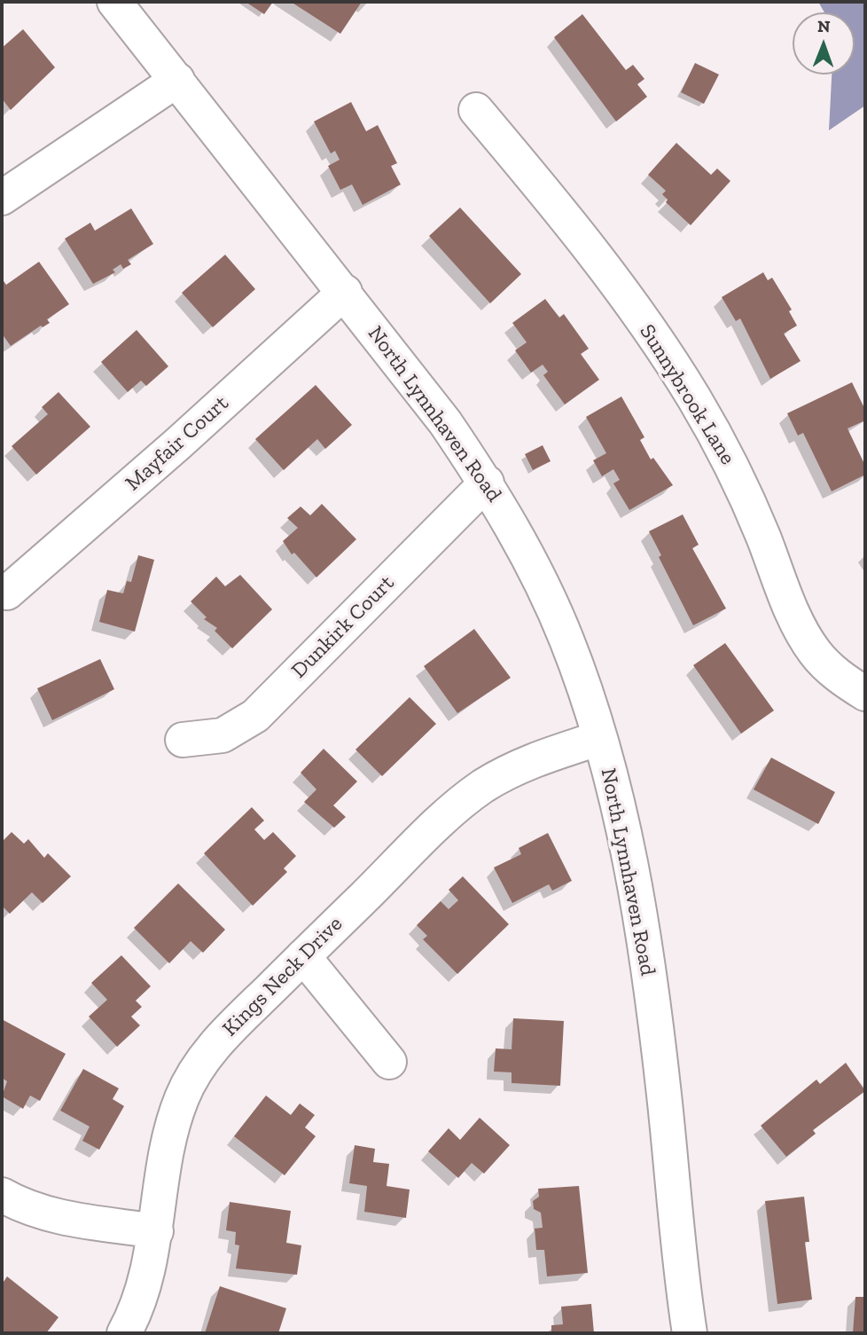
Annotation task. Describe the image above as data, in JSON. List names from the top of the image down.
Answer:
{
  "streets": {
    "street": [
      "Sunnybrook Lane",
      "North Lynnhaven Road",
      "Mayfair Court",
      "Dunkirk Court",
      "Kings Neck Drive"
    ]
  },
  "crossings": [
    ["North Lynnhaven Road", "Mayfair Court"],
    ["North Lynnhaven Road", "Dunkirk Court"],
    ["North Lynnhaven Road", "Kings Neck Drive"]
  ],
  "north": "top"
}
